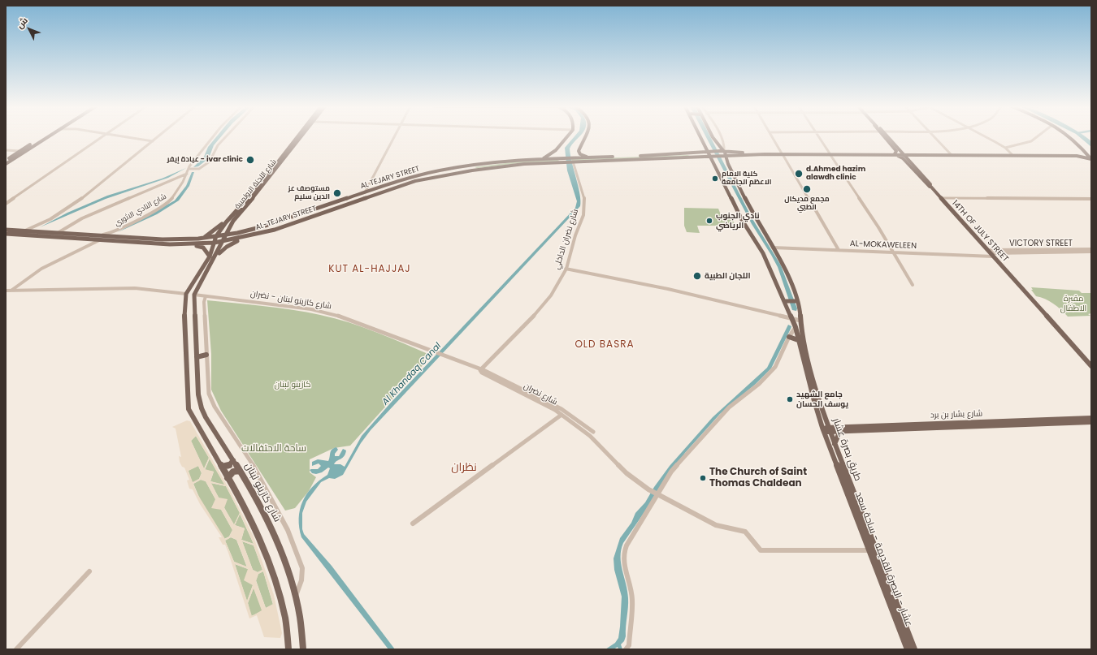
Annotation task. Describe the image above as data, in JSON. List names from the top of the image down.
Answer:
{
  "streets": {
    "main road": [
      "AL TEJARY STREET",
      "شارع اللجنة الاولمبية",
      "AL-TEJARY STREET",
      "14TH OF JULY STREET",
      "شارع بشار بن برد",
      "طريق بصرة عشار",
      "شارع كازينو لبنان",
      "عشار - البصرة القديمة - ساحة سعد"
    ],
    "street": [
      "شارع النادي الاثوري",
      "شارع نضران الداخلي",
      "VICTORY STREET",
      "AL-MOKAWELEEN",
      "شارع كازينو لبنان - نضران",
      "شارع نضران"
    ]
  },
  "crossings": [
    ["AL TEJARY STREET", "شارع اللجنة الاولمبية"],
    ["AL TEJARY STREET", "AL-TEJARY STREET"],
    ["AL TEJARY STREET", "شارع نضران الداخلي"],
    ["شارع اللجنة الاولمبية", "AL-TEJARY STREET"],
    ["شارع النادي الاثوري", "AL-TEJARY STREET"],
    ["14TH OF JULY STREET", "VICTORY STREET"],
    ["14TH OF JULY STREET", "AL-MOKAWELEEN"],
    ["شارع نضران الداخلي", "شارع نضران"],
    ["VICTORY STREET", "AL-MOKAWELEEN"],
    ["AL-MOKAWELEEN", "طريق بصرة عشار"],
    ["شارع كازينو لبنان - نضران", "شارع نضران"],
    ["شارع كازينو لبنان - نضران", "شارع كازينو لبنان"],
    ["شارع بشار بن برد", "طريق بصرة عشار"],
    ["شارع بشار بن برد", "عشار - البصرة القديمة - ساحة سعد"],
    ["طريق بصرة عشار", "عشار - البصرة القديمة - ساحة سعد"]
  ],
  "districts": ["KUT AL-HAJJAJ", "OLD BASRA", "نظران"],
  "water": ["Al Khandaq Canal"],
  "parks": ["مقبرة الاطفال", "كازينو لبنان", "ساحة الاحتفالات"],
  "places": [
    "عيادة إيفر - ivar clinic",
    "d.Ahmed hazim alawdh clinic",
    "كلية الامام الاعظم الجامعة",
    "مجمع مديكال الطبي",
    "مستوصف عز الدين سليم",
    "نادي الجنوب الرياضي",
    "اللجان الطبية",
    "جامع الشهيد يوسف الحسان",
    "The Church of Saint Thomas Chaldean"
  ],
  "north": "top left"
}
